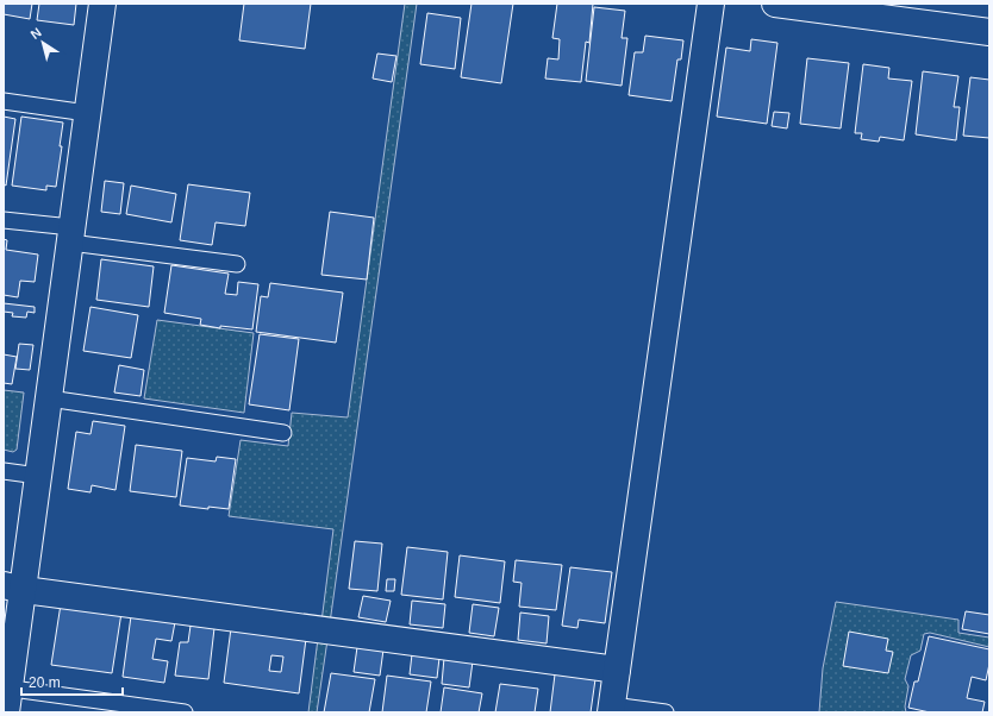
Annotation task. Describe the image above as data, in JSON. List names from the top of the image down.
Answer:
{
  "scale_bar": "20 m",
  "north": "top left"
}
